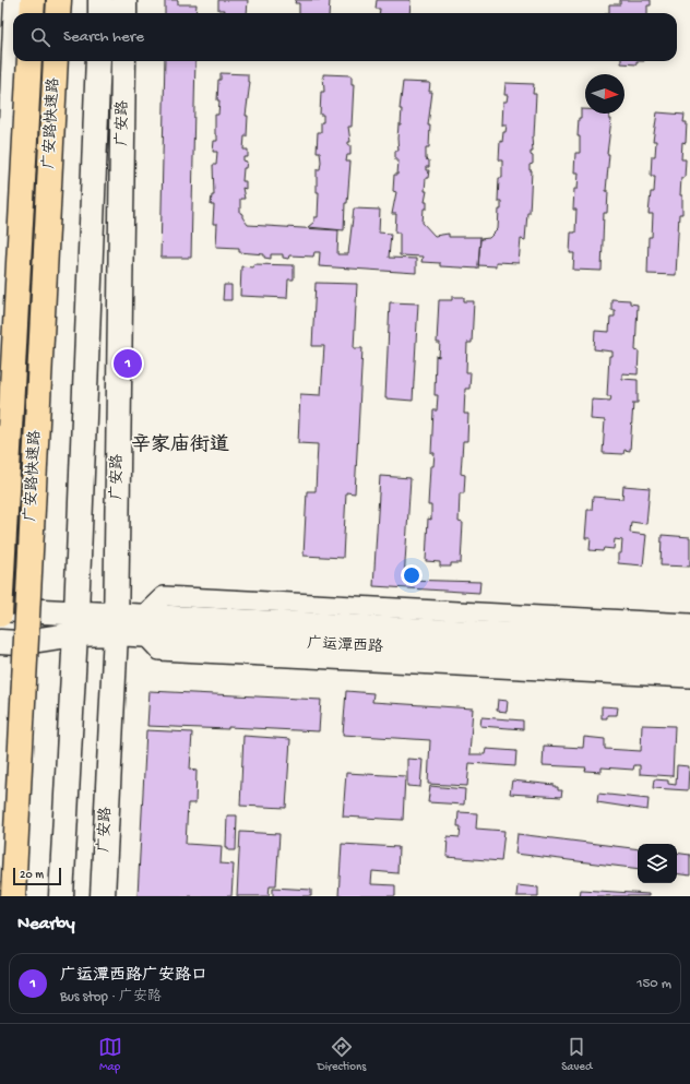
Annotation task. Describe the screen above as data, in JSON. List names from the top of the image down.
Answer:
{
  "streets": {
    "highway": ["广安路快速路"],
    "main road": ["广安路", "广运潭西路"]
  },
  "crossings": [
    ["广安路快速路", "广运潭西路"],
    ["广安路", "广运潭西路"]
  ],
  "districts": ["辛家庙街道"],
  "scale_bar": "20 m",
  "north": "right",
  "page": {
    "search": "Search here",
    "pins": "1",
    "scale": "20 m",
    "heading": "Nearby",
    "list": [
      {
        "mark": "1",
        "name": "广运潭西路广安路口",
        "note": "Bus stop · 广安路",
        "value": "150 m"
      }
    ],
    "nav": ["Map", "Directions", "Saved"]
  }
}
